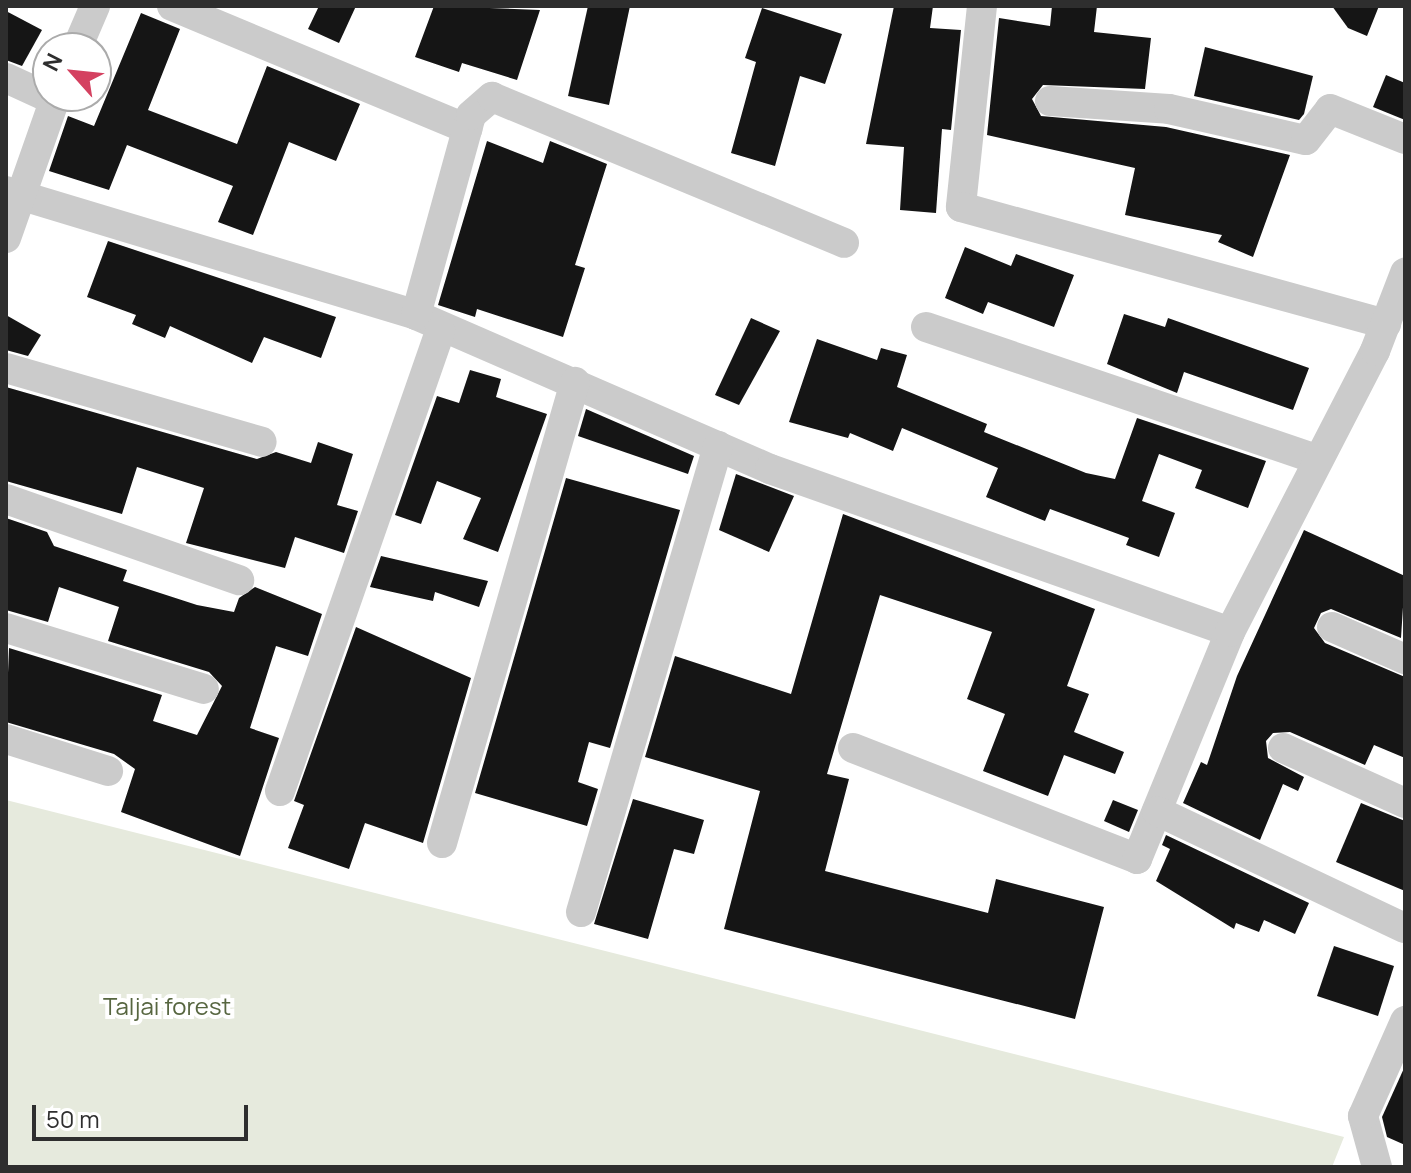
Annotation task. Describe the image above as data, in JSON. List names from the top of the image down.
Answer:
{
  "parks": ["Taljai forest"],
  "scale_bar": "50 m",
  "north": "top left"
}
